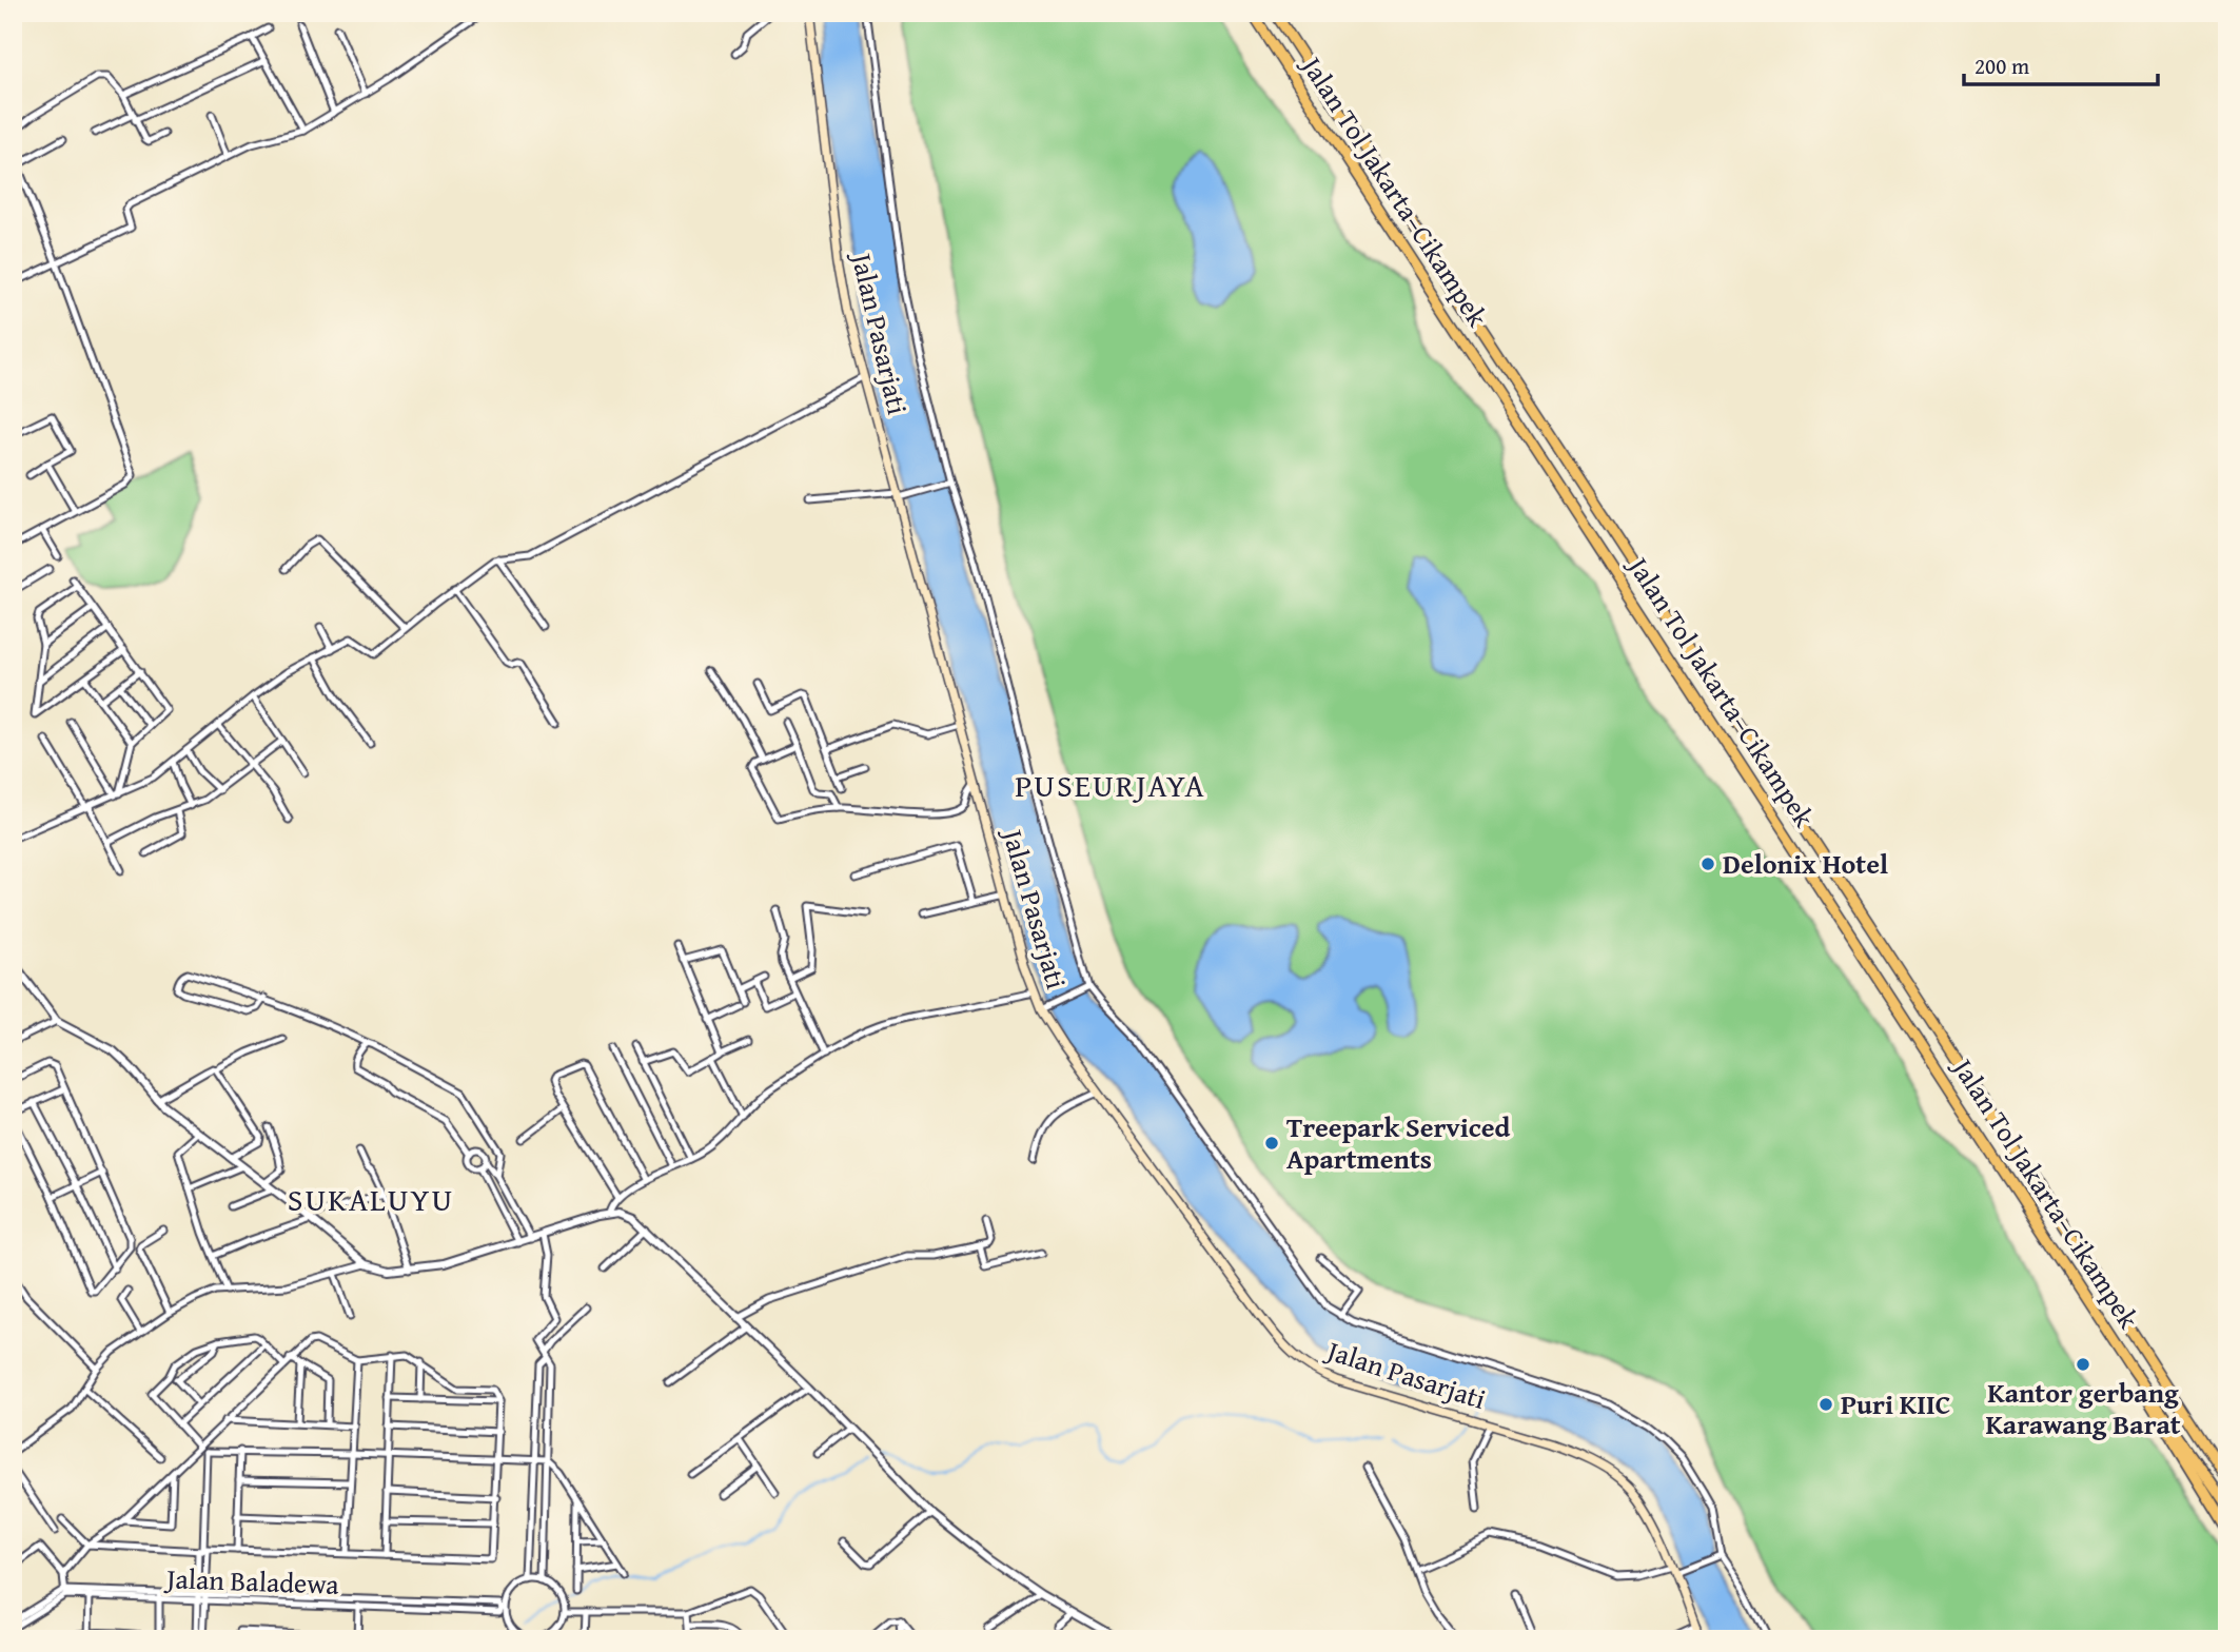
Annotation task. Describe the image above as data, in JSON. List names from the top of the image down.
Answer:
{
  "streets": {
    "highway": ["Jalan Tol Jakarta–Cikampek"],
    "main road": ["Jalan Pasarjati"],
    "street": ["Jalan Baladewa"]
  },
  "districts": ["PUSEURJAYA", "SUKALUYU"],
  "places": [
    "Delonix Hotel",
    "Treepark Serviced Apartments",
    "Kantor gerbang Karawang Barat",
    "Puri KIIC"
  ],
  "scale_bar": "200 m"
}
